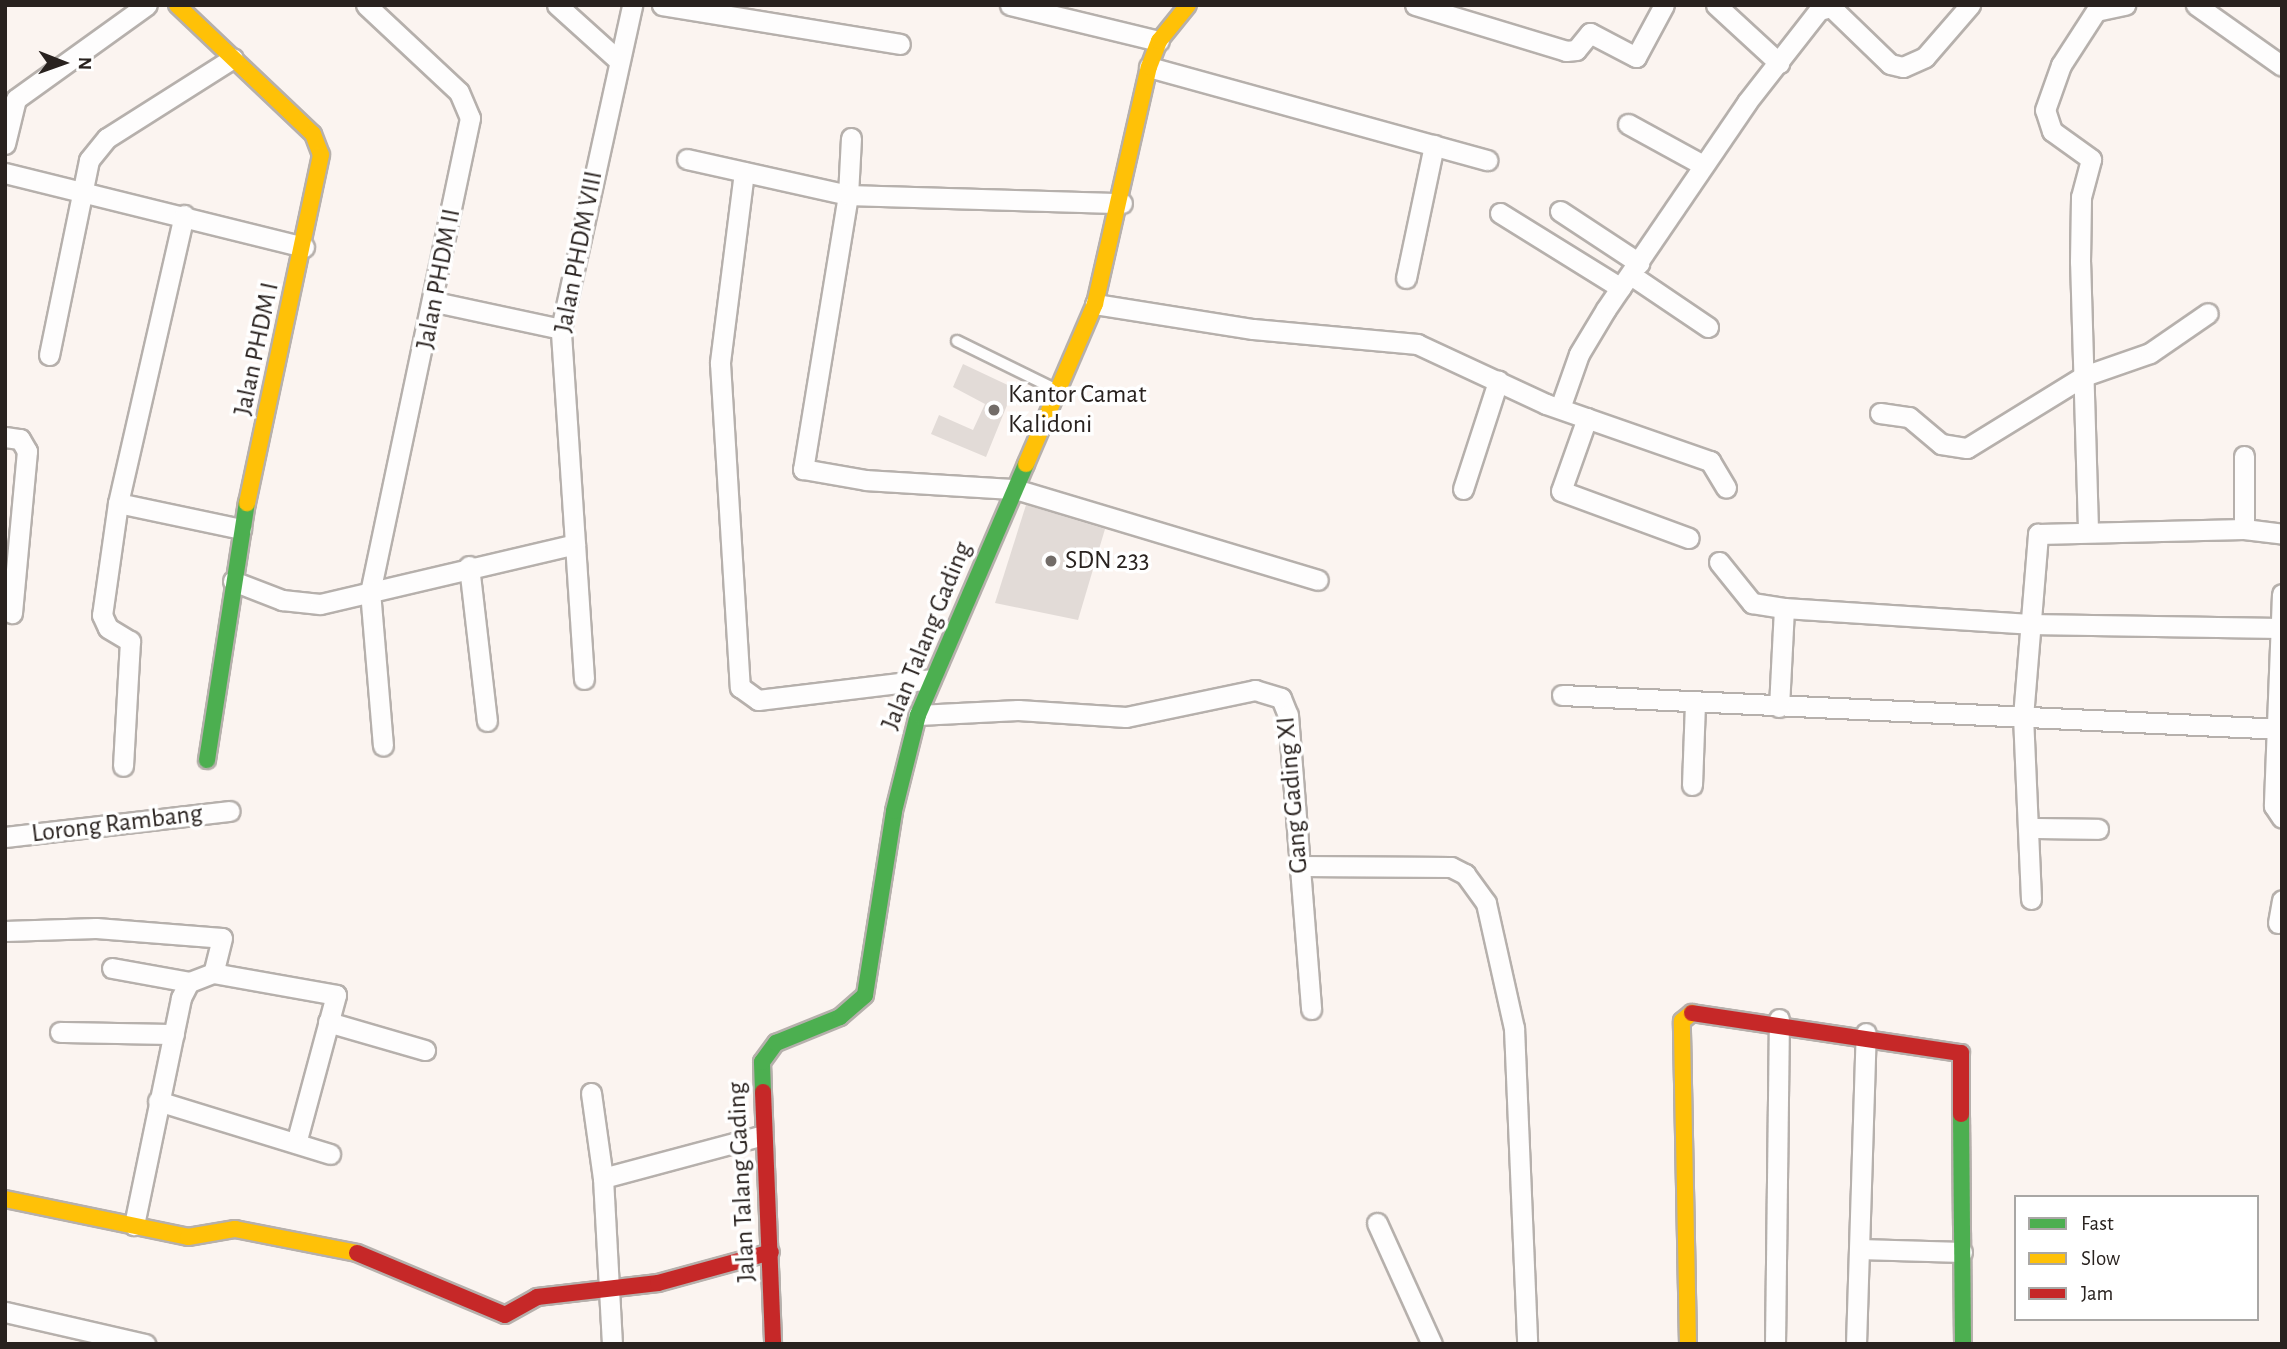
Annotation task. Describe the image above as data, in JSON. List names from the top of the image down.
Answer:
{
  "streets": {
    "street": [
      "Jalan PHDM VIII",
      "Jalan PHDM II",
      "Jalan PHDM I",
      "Jalan Talang Gading",
      "Gang Gading XI",
      "Lorong Rambang"
    ]
  },
  "crossings": [
    ["Jalan Talang Gading", "Gang Gading XI"]
  ],
  "places": ["Kantor Camat Kalidoni", "SDN 233"],
  "legend": ["Fast", "Slow", "Jam"],
  "north": "right"
}
